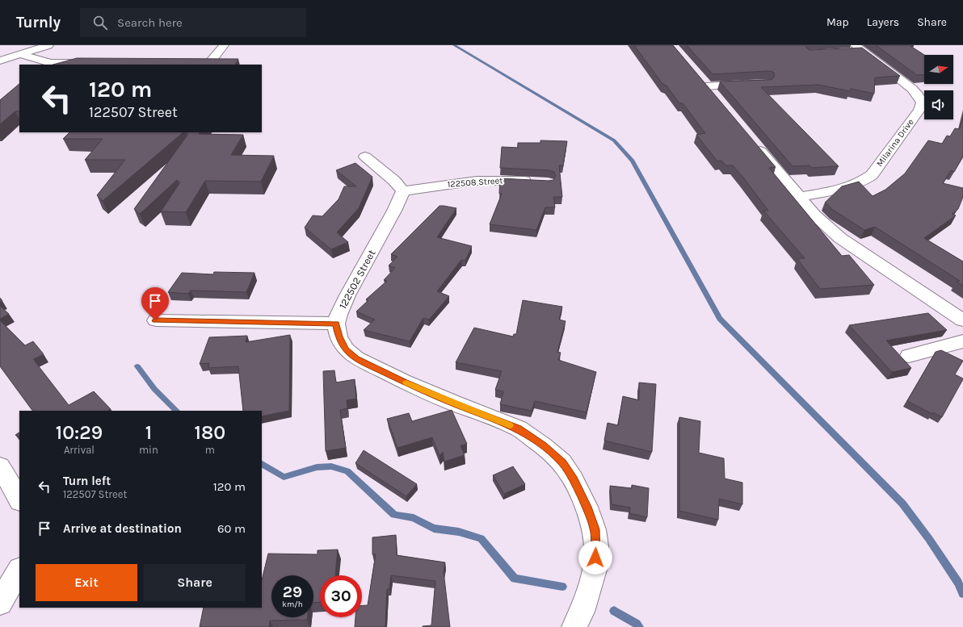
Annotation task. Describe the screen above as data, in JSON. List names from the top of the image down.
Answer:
{
  "streets": {
    "street": ["Milarina Drive", "122508 Street", "122502 Street"]
  },
  "crossings": [
    ["122508 Street", "122502 Street"]
  ],
  "north": "right",
  "page": {
    "header": "Turnly",
    "search": "Search here",
    "nav": ["Map", "Layers", "Share"],
    "turn": ["120 m", "122507 Street"],
    "eta": [
      "10:29",
      "Arrival",
      "1",
      "min",
      "180",
      "m"
    ],
    "list": [
      {
        "name": "Turn left",
        "note": "122507 Street",
        "value": "120 m"
      },
      {
        "name": "Arrive at destination",
        "value": "60 m"
      }
    ],
    "buttons": ["Exit", "Share"],
    "speed": "29 km/h",
    "limit": "30"
  }
}
